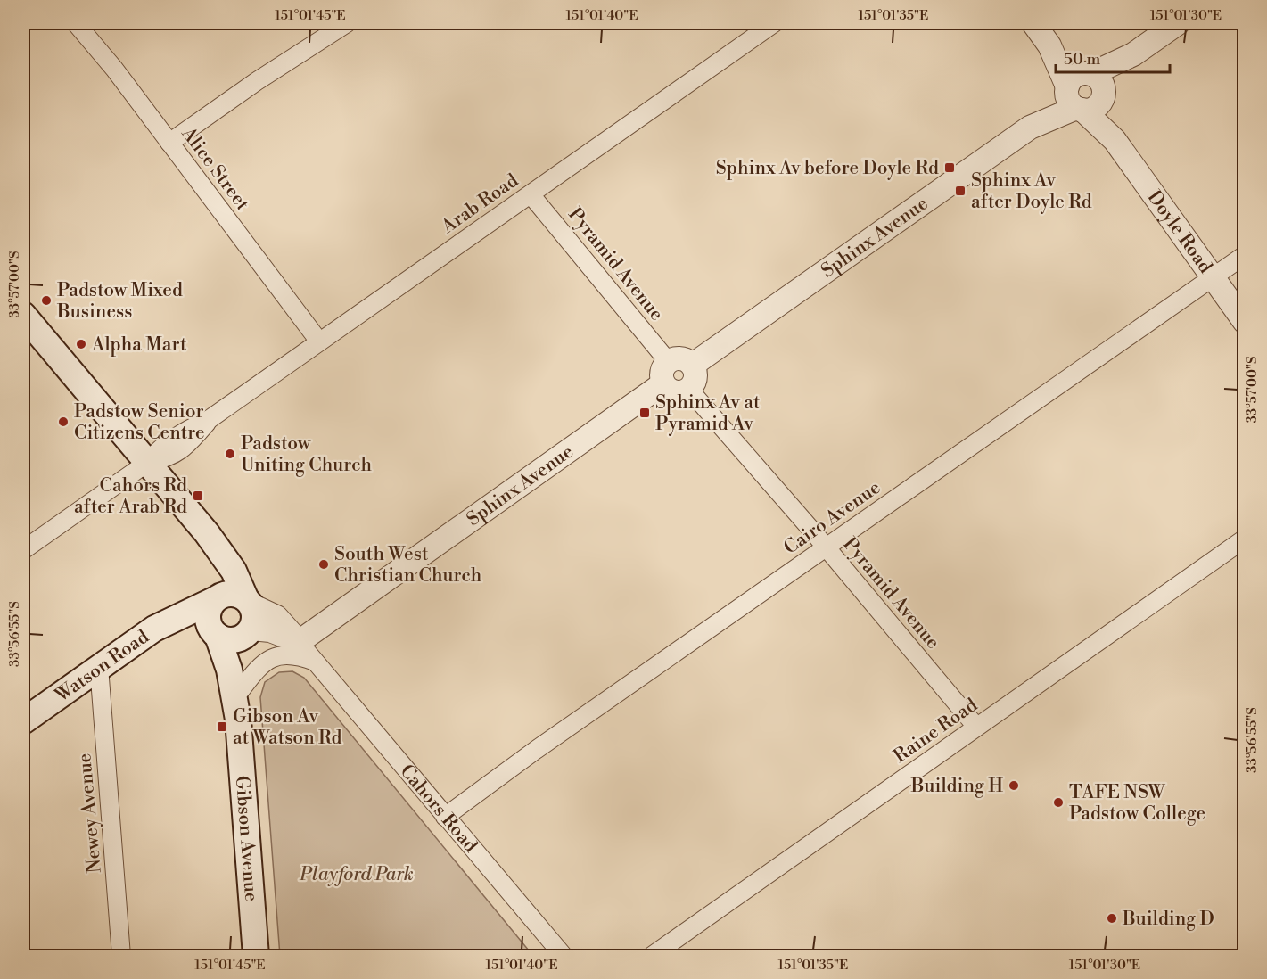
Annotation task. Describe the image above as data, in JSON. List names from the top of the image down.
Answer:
{
  "streets": {
    "main road": ["Watson Road", "Gibson Avenue"],
    "street": [
      "Alice Street",
      "Arab Road",
      "Doyle Road",
      "Sphinx Avenue",
      "Pyramid Avenue",
      "Cairo Avenue",
      "Raine Road",
      "Cahors Road",
      "Newey Avenue"
    ]
  },
  "crossings": [
    ["Alice Street", "Arab Road"],
    ["Arab Road", "Pyramid Avenue"],
    ["Doyle Road", "Sphinx Avenue"],
    ["Doyle Road", "Cairo Avenue"],
    ["Sphinx Avenue", "Pyramid Avenue"],
    ["Sphinx Avenue", "Cahors Road"],
    ["Pyramid Avenue", "Cairo Avenue"],
    ["Pyramid Avenue", "Raine Road"],
    ["Cairo Avenue", "Cahors Road"],
    ["Watson Road", "Cahors Road"],
    ["Watson Road", "Newey Avenue"],
    ["Watson Road", "Gibson Avenue"],
    ["Cahors Road", "Gibson Avenue"]
  ],
  "parks": ["Playford Park"],
  "places": {
    "transit": [
      "Sphinx Av before Doyle Rd",
      "Sphinx Av after Doyle Rd",
      "Sphinx Av at Pyramid Av",
      "Cahors Rd after Arab Rd",
      "Gibson Av at Watson Rd"
    ],
    "other": [
      "Padstow Mixed Business",
      "Alpha Mart",
      "Padstow Senior Citizens Centre",
      "Padstow Uniting Church",
      "South West Christian Church",
      "Building H",
      "TAFE NSW Padstow College",
      "Building D"
    ]
  },
  "scale_bar": "50 m",
  "coordinates": [
    "151°01'45\"E",
    "151°01'40\"E",
    "151°01'35\"E",
    "151°01'30\"E",
    "33°57'00\"S",
    "33°56'55\"S"
  ]
}
